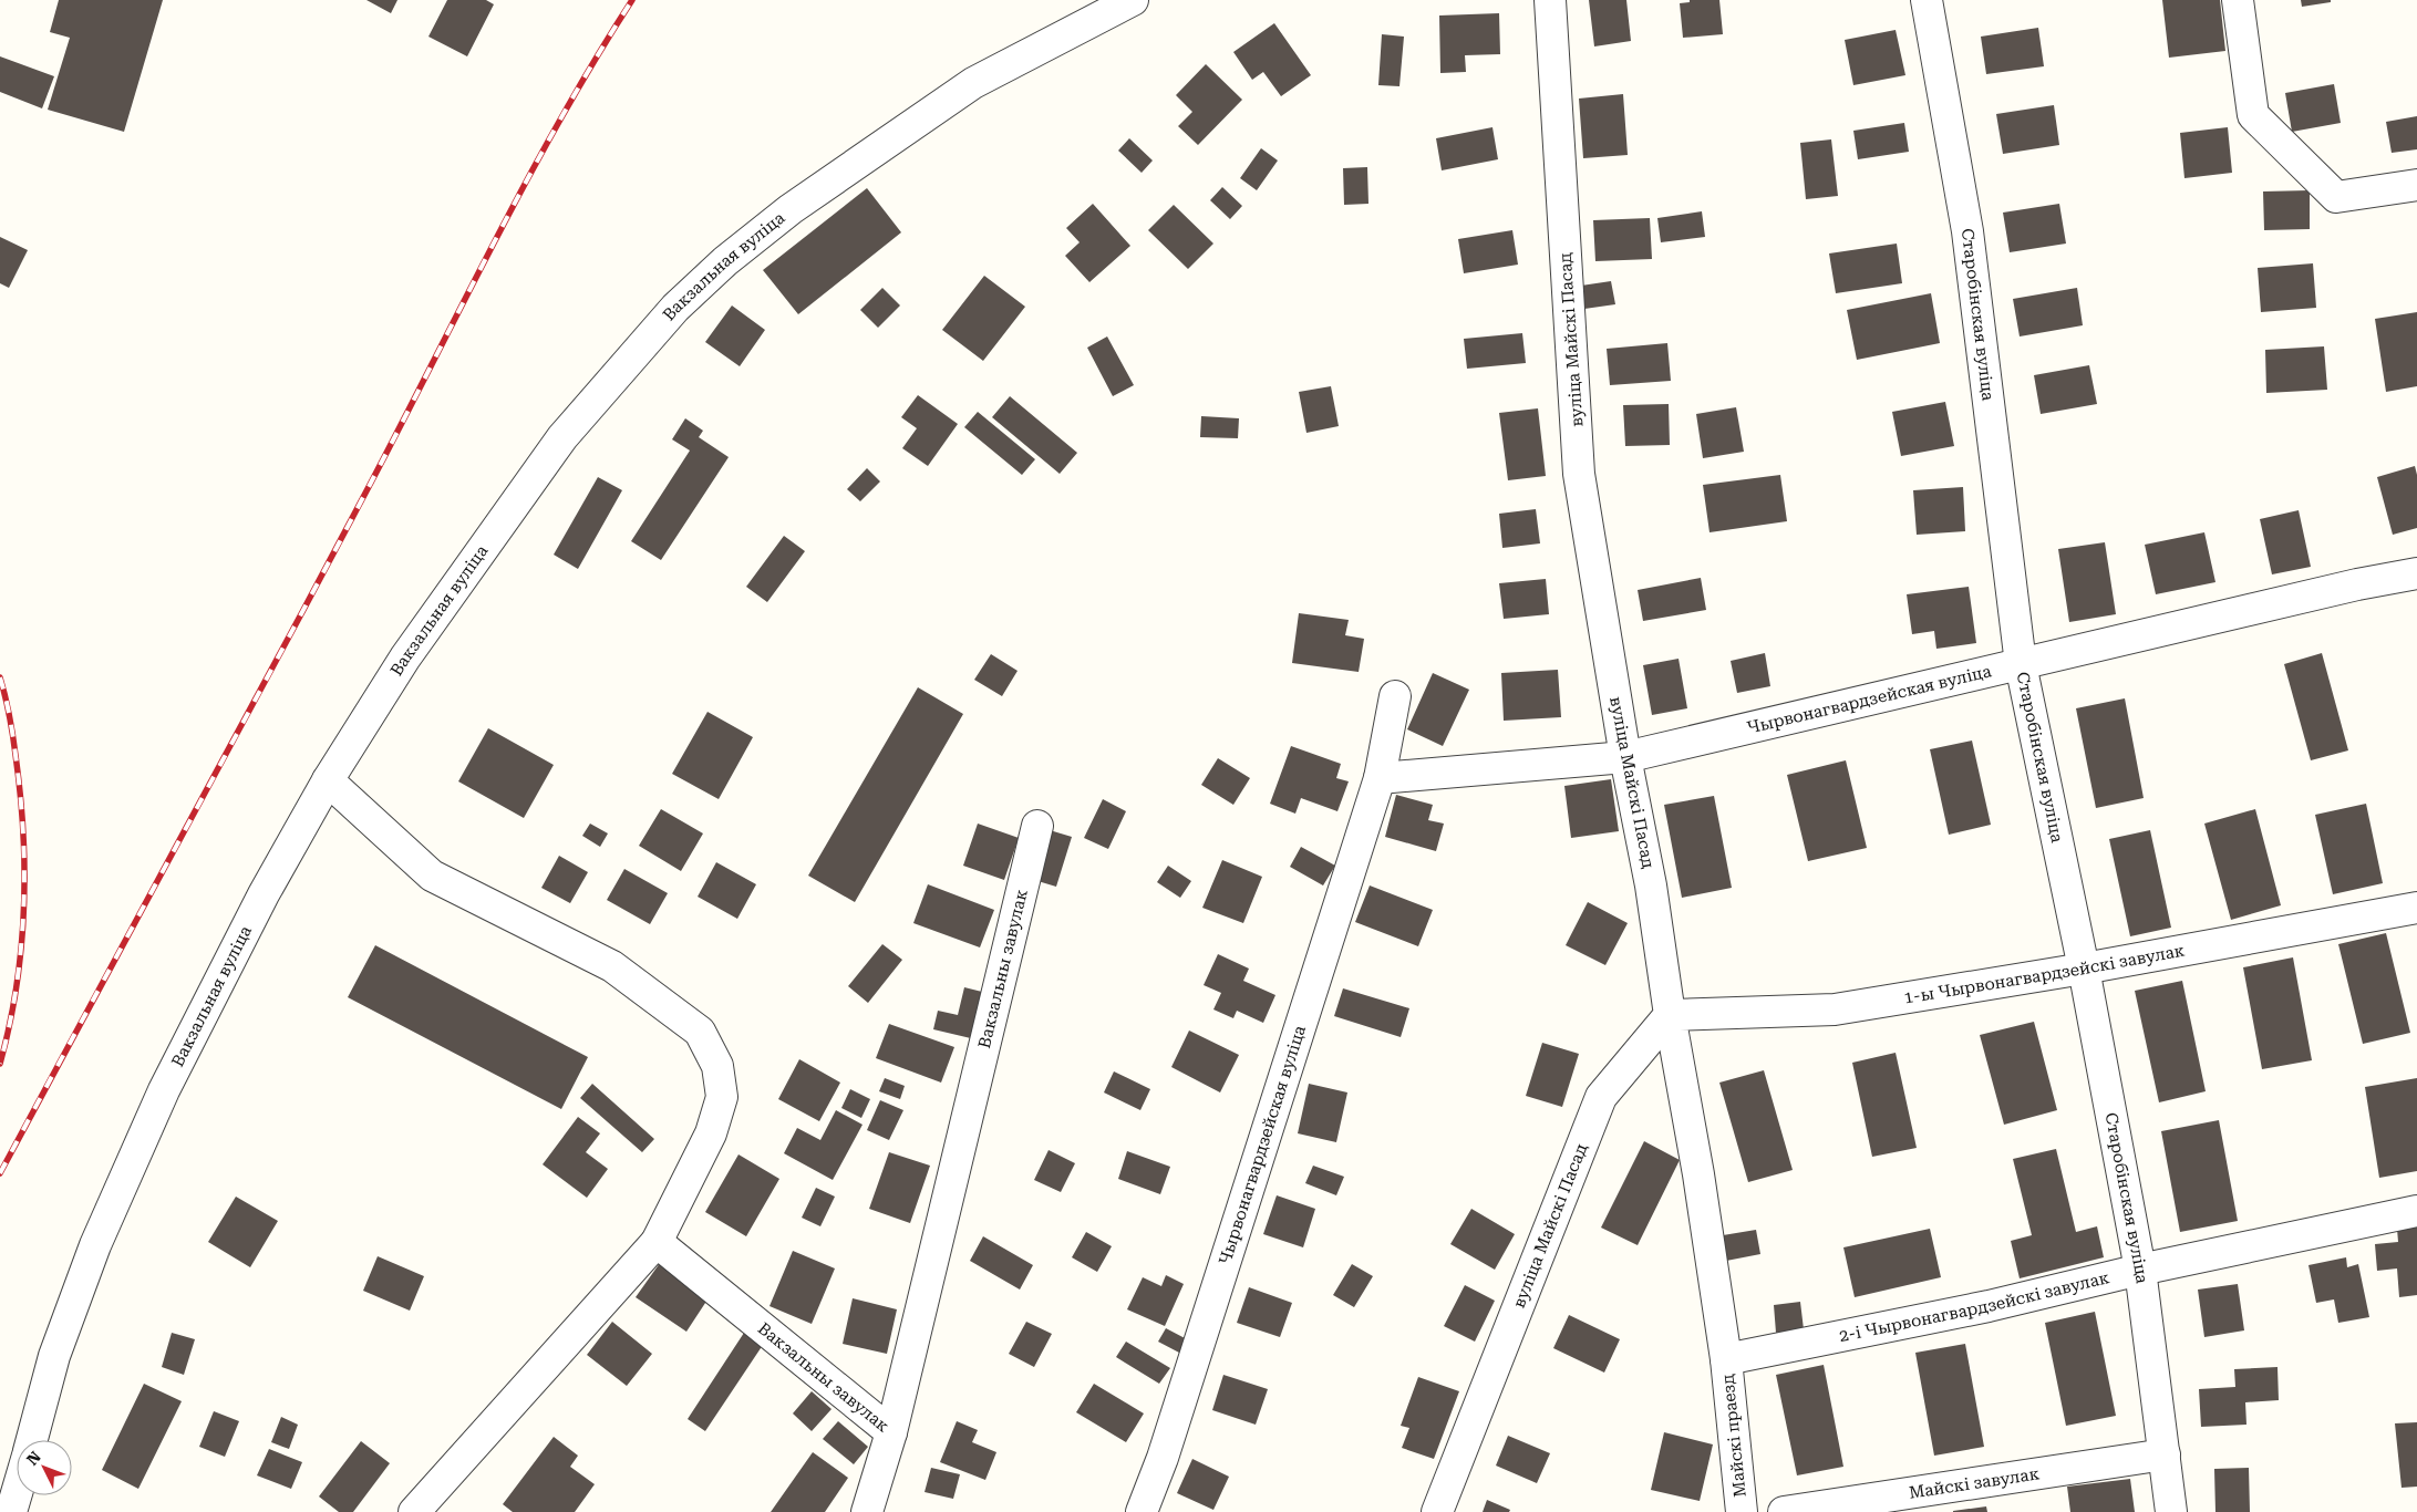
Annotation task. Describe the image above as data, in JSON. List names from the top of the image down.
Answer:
{
  "streets": {
    "street": [
      "Вакзальная вуліца",
      "Старобінская вуліца",
      "вуліца Майскі Пасад",
      "Чырвонагвардзейская вуліца",
      "Вакзальны завулак",
      "1-ы Чырвонагвардзейскі завулак",
      "2-і Чырвонагвардзейскі завулак",
      "Майскі праезд",
      "Майскі завулак"
    ]
  },
  "crossings": [
    ["Старобінская вуліца", "Чырвонагвардзейская вуліца"],
    ["Старобінская вуліца", "1-ы Чырвонагвардзейскі завулак"],
    ["Старобінская вуліца", "2-і Чырвонагвардзейскі завулак"],
    ["Старобінская вуліца", "Майскі завулак"],
    ["вуліца Майскі Пасад", "Чырвонагвардзейская вуліца"],
    ["вуліца Майскі Пасад", "1-ы Чырвонагвардзейскі завулак"],
    ["вуліца Майскі Пасад", "Майскі праезд"],
    ["1-ы Чырвонагвардзейскі завулак", "Майскі праезд"],
    ["2-і Чырвонагвардзейскі завулак", "Майскі праезд"]
  ],
  "north": "top left"
}
